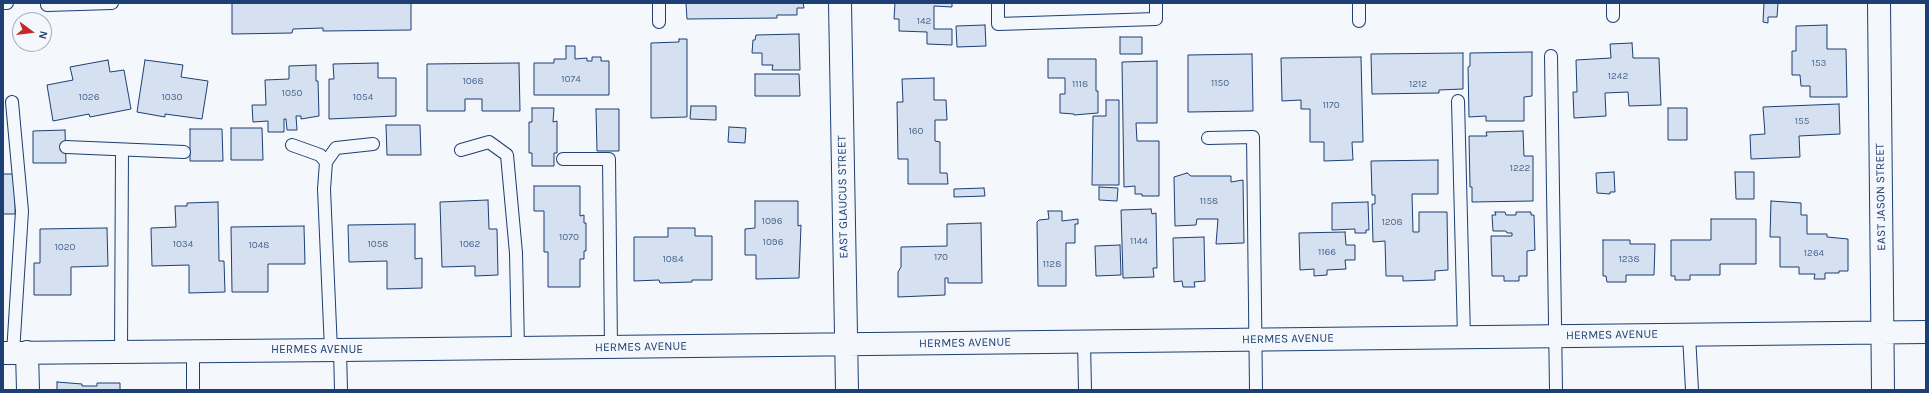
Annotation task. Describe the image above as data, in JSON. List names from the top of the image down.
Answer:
{
  "streets": {
    "street": ["EAST GLAUCUS STREET", "EAST JASON STREET", "HERMES AVENUE"]
  },
  "crossings": [
    ["EAST GLAUCUS STREET", "HERMES AVENUE"],
    ["EAST JASON STREET", "HERMES AVENUE"]
  ],
  "house_numbers": [
    "142",
    "153",
    "1242",
    "1074",
    "1068",
    "1150",
    "1118",
    "1212",
    "1050",
    "1026",
    "1030",
    "1054",
    "1170",
    "155",
    "160",
    "1222",
    "1158",
    "1096",
    "1208",
    "1070",
    "1144",
    "1096",
    "1034",
    "1058",
    "1062",
    "1048",
    "1020",
    "1166",
    "1264",
    "170",
    "1084",
    "1238",
    "1128"
  ],
  "north": "right"
}
